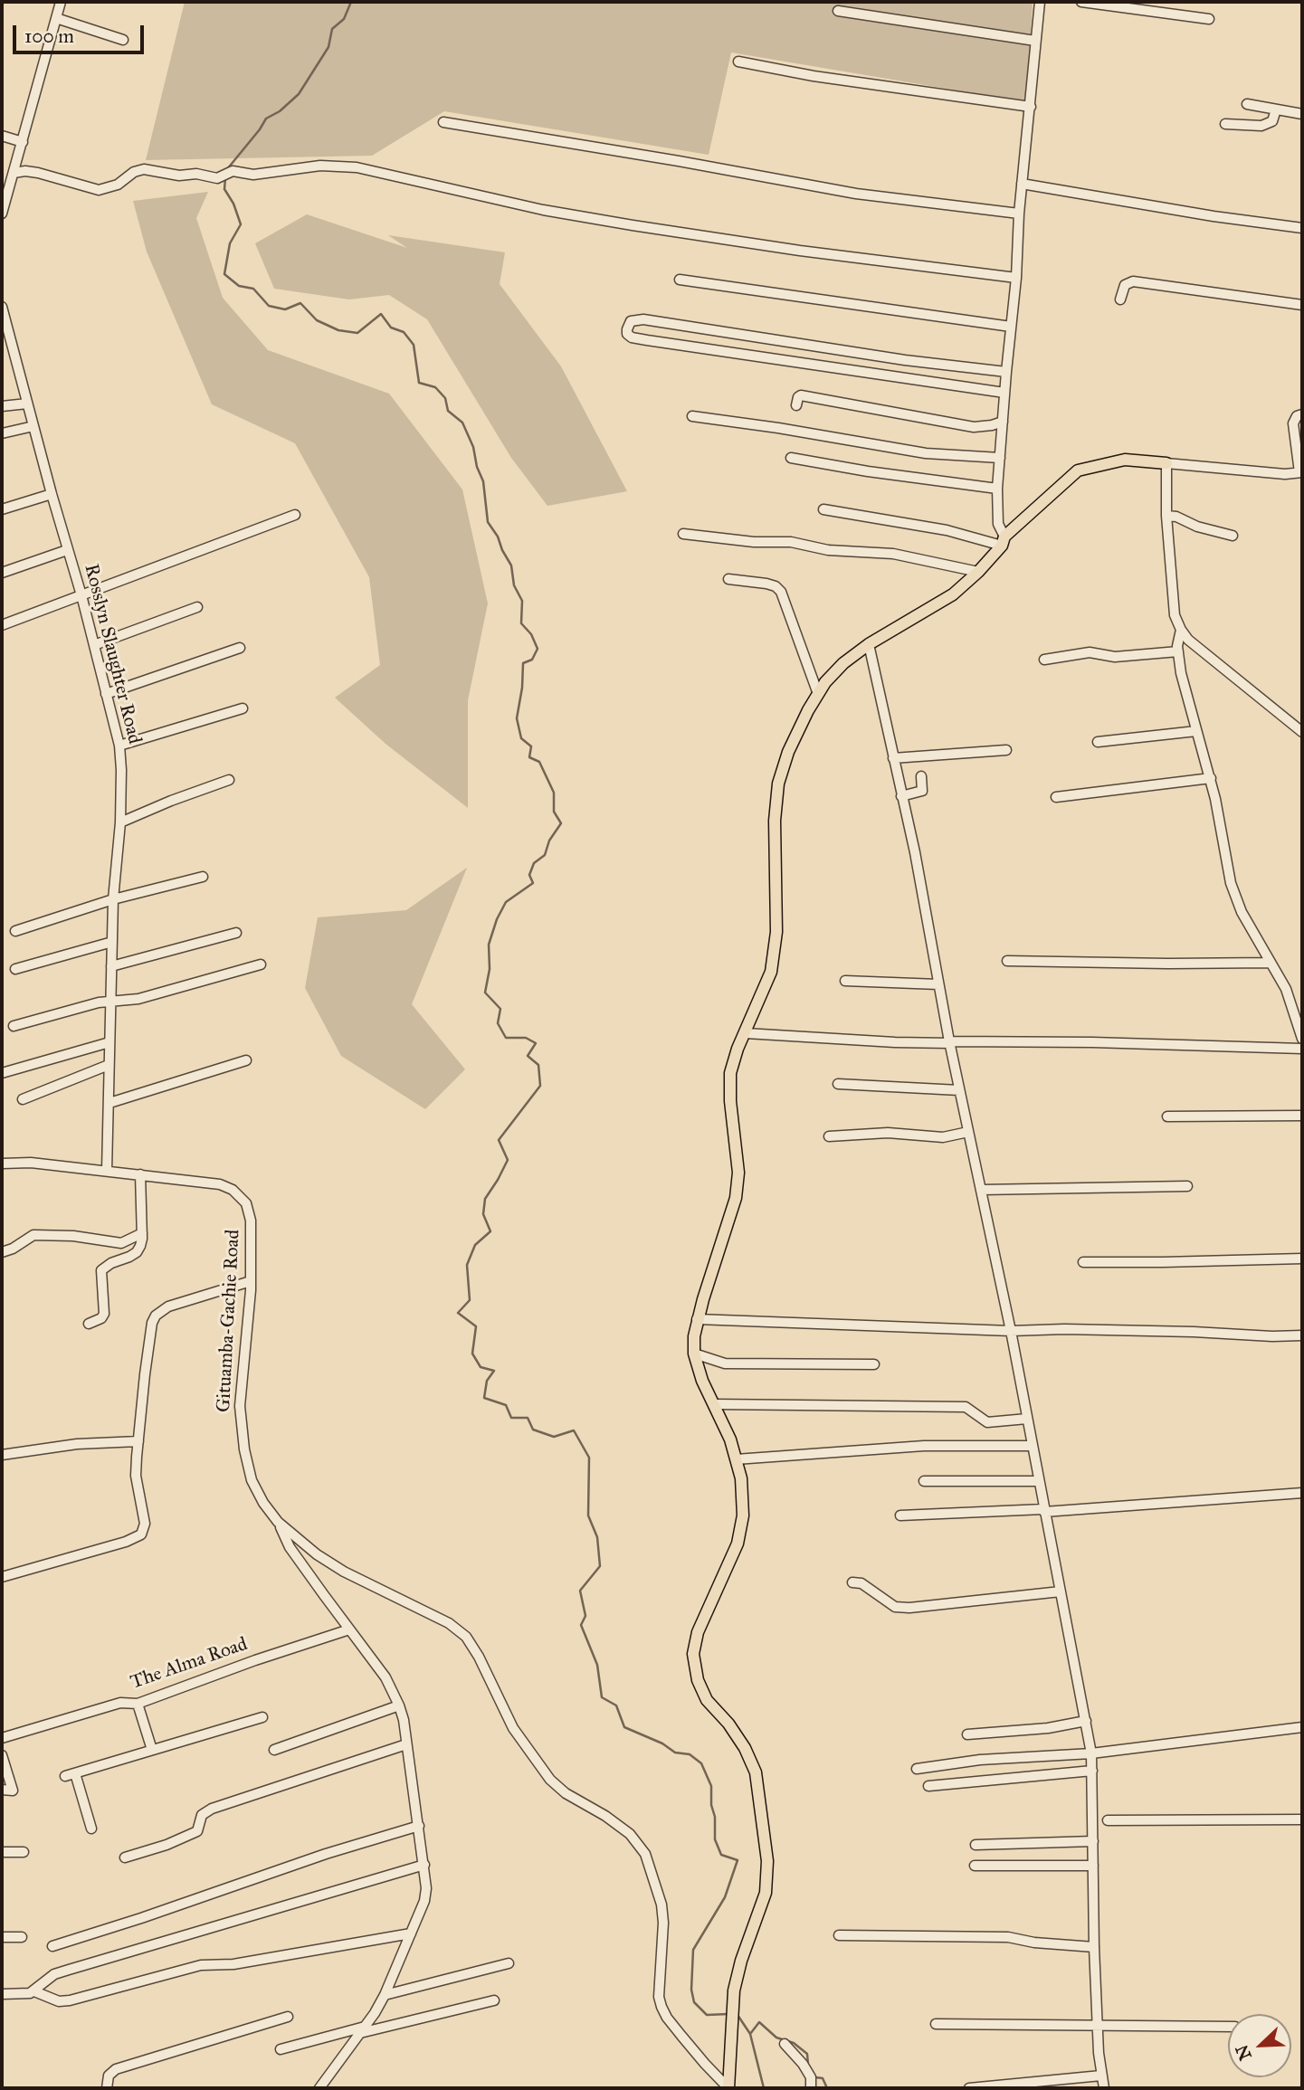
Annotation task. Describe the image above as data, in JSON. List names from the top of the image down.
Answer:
{
  "streets": {
    "street": ["Rosslyn Slaughter Road", "Gituamba-Gachie Road", "The Alma Road"]
  },
  "crossings": [
    ["Rosslyn Slaughter Road", "Gituamba-Gachie Road"]
  ],
  "scale_bar": "100 m",
  "north": "bottom left"
}
